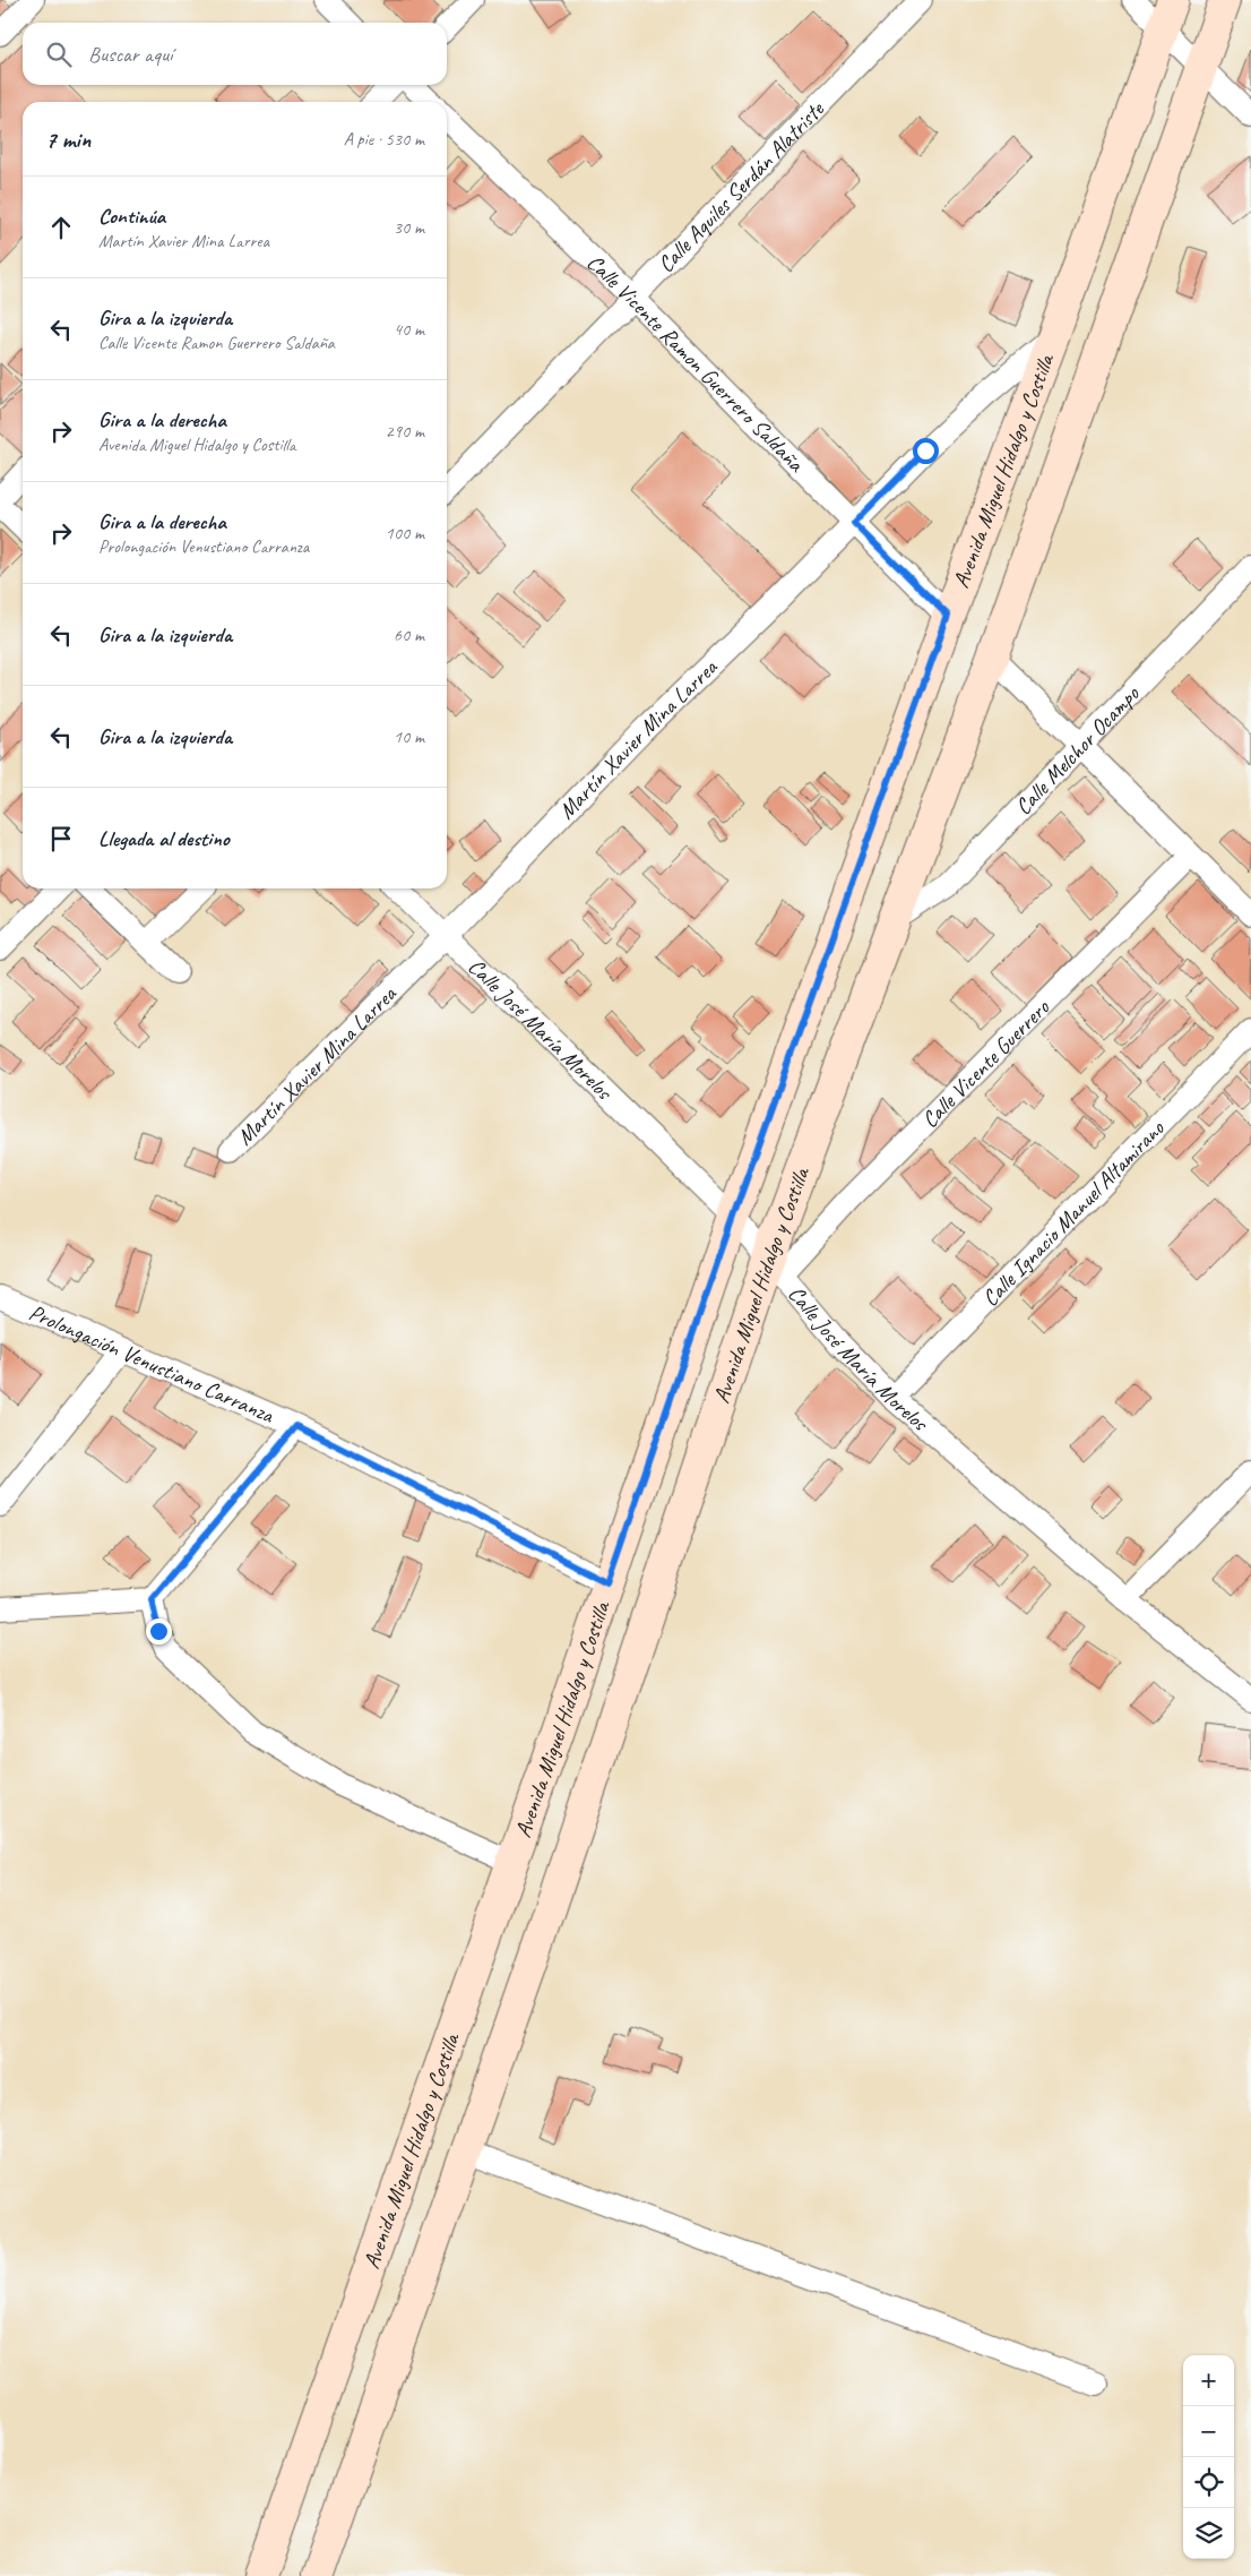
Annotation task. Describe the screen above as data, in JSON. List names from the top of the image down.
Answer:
{
  "streets": {
    "main road": ["Avenida Miguel Hidalgo y Costilla"],
    "street": [
      "Calle Aquiles Serdán Alatriste",
      "Calle Vicente Ramon Guerrero Saldaña",
      "Martín Xavier Mina Larrea",
      "Calle Melchor Ocampo",
      "Calle José María Morelos",
      "Calle Vicente Guerrero",
      "Calle Ignacio Manuel Altamirano",
      "Prolongación Venustiano Carranza"
    ]
  },
  "crossings": [
    ["Calle Aquiles Serdán Alatriste", "Calle Vicente Ramon Guerrero Saldaña"],
    ["Calle Vicente Ramon Guerrero Saldaña", "Avenida Miguel Hidalgo y Costilla"],
    ["Calle Vicente Ramon Guerrero Saldaña", "Martín Xavier Mina Larrea"],
    ["Avenida Miguel Hidalgo y Costilla", "Martín Xavier Mina Larrea"],
    ["Avenida Miguel Hidalgo y Costilla", "Calle Melchor Ocampo"],
    ["Avenida Miguel Hidalgo y Costilla", "Calle José María Morelos"],
    ["Avenida Miguel Hidalgo y Costilla", "Calle Vicente Guerrero"],
    ["Avenida Miguel Hidalgo y Costilla", "Prolongación Venustiano Carranza"],
    ["Martín Xavier Mina Larrea", "Calle José María Morelos"],
    ["Calle José María Morelos", "Calle Vicente Guerrero"],
    ["Calle José María Morelos", "Calle Ignacio Manuel Altamirano"]
  ],
  "page": {
    "search": "Buscar aquí",
    "heading": ["7 min", "A pie · 530 m"],
    "list": [
      ["Continúa", "Martín Xavier Mina Larrea", "30 m"],
      ["Gira a la izquierda", "Calle Vicente Ramon Guerrero Saldaña", "40 m"],
      ["Gira a la derecha", "Avenida Miguel Hidalgo y Costilla", "290 m"],
      ["Gira a la derecha", "Prolongación Venustiano Carranza", "100 m"],
      ["Gira a la izquierda", "60 m"],
      ["Gira a la izquierda", "10 m"],
      "Llegada al destino"
    ],
    "map_buttons": ["+", "−"]
  }
}
